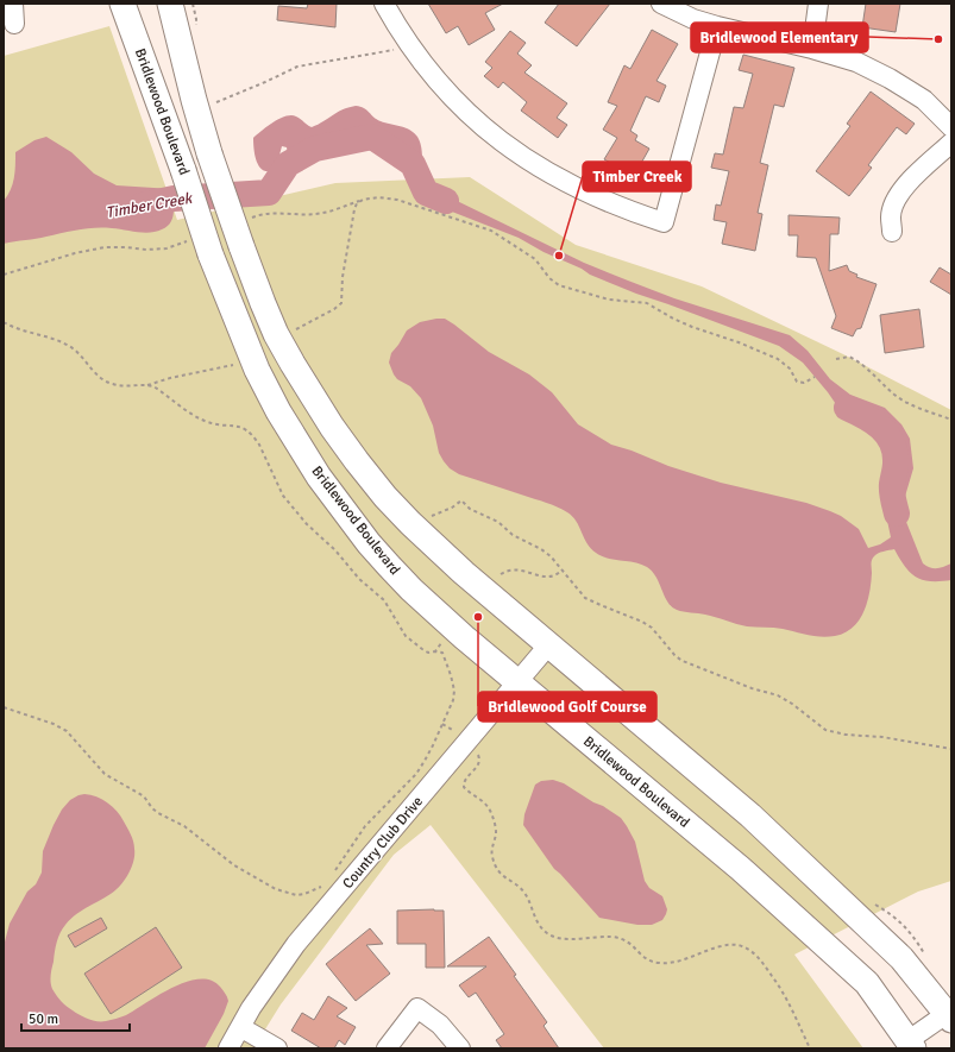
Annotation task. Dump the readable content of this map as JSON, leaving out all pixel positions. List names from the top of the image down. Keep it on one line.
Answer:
{"streets":{"main road":["Bridlewood Boulevard"],"street":["Country Club Drive"]},"crossings":[["Bridlewood Boulevard","Country Club Drive"]],"water":["Timber Creek"],"places":["Bridlewood Elementary","Timber Creek","Bridlewood Golf Course"],"scale_bar":"50 m"}
